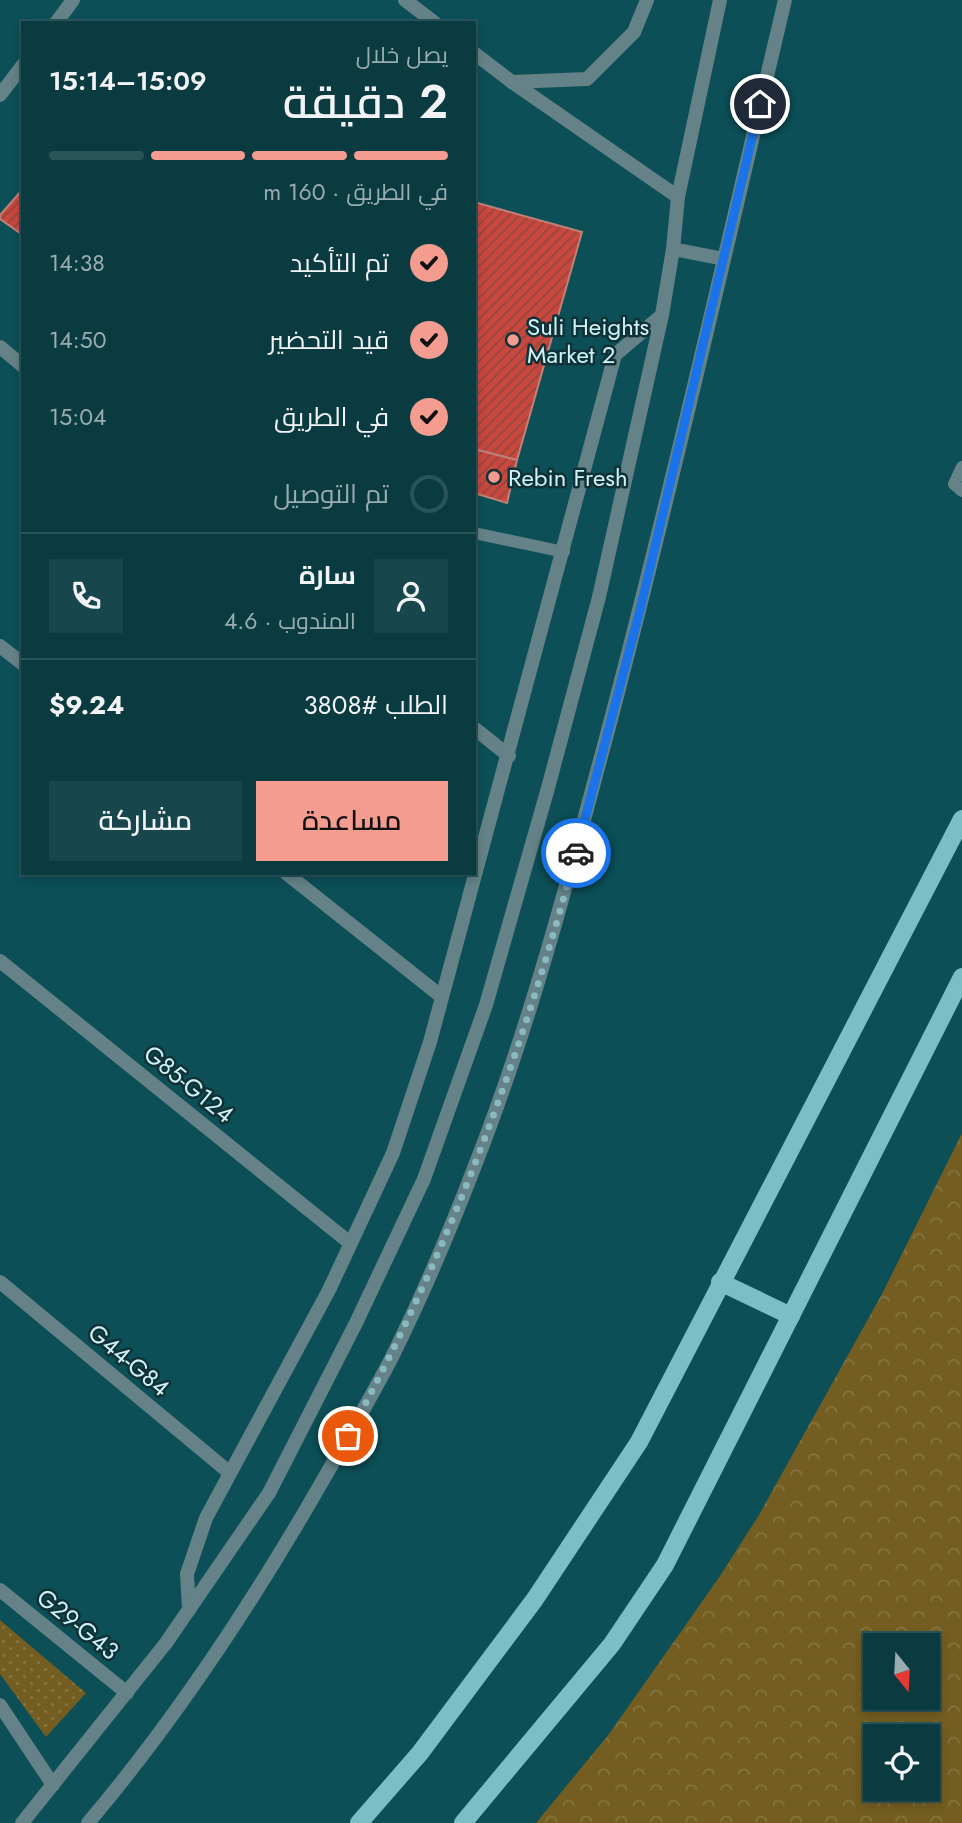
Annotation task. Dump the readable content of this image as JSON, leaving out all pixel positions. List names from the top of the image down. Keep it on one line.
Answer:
{"streets":{"street":["G85-G124","G44-G84","G29-G43"]},"places":["Suli Heights Market 2","Rebin Fresh"],"north":"bottom","page":{"heading":["2 دقيقة","يصل خلال","15:09–15:14"],"panel":["سارة","المندوب · 4.6","الطلب #3808","$9.24"],"bar":"في الطريق · 160 m","list":[["تم التأكيد","14:38"],["قيد التحضير","14:50"],["في الطريق","15:04"],"تم التوصيل"],"buttons":["مساعدة","مشاركة"]}}
